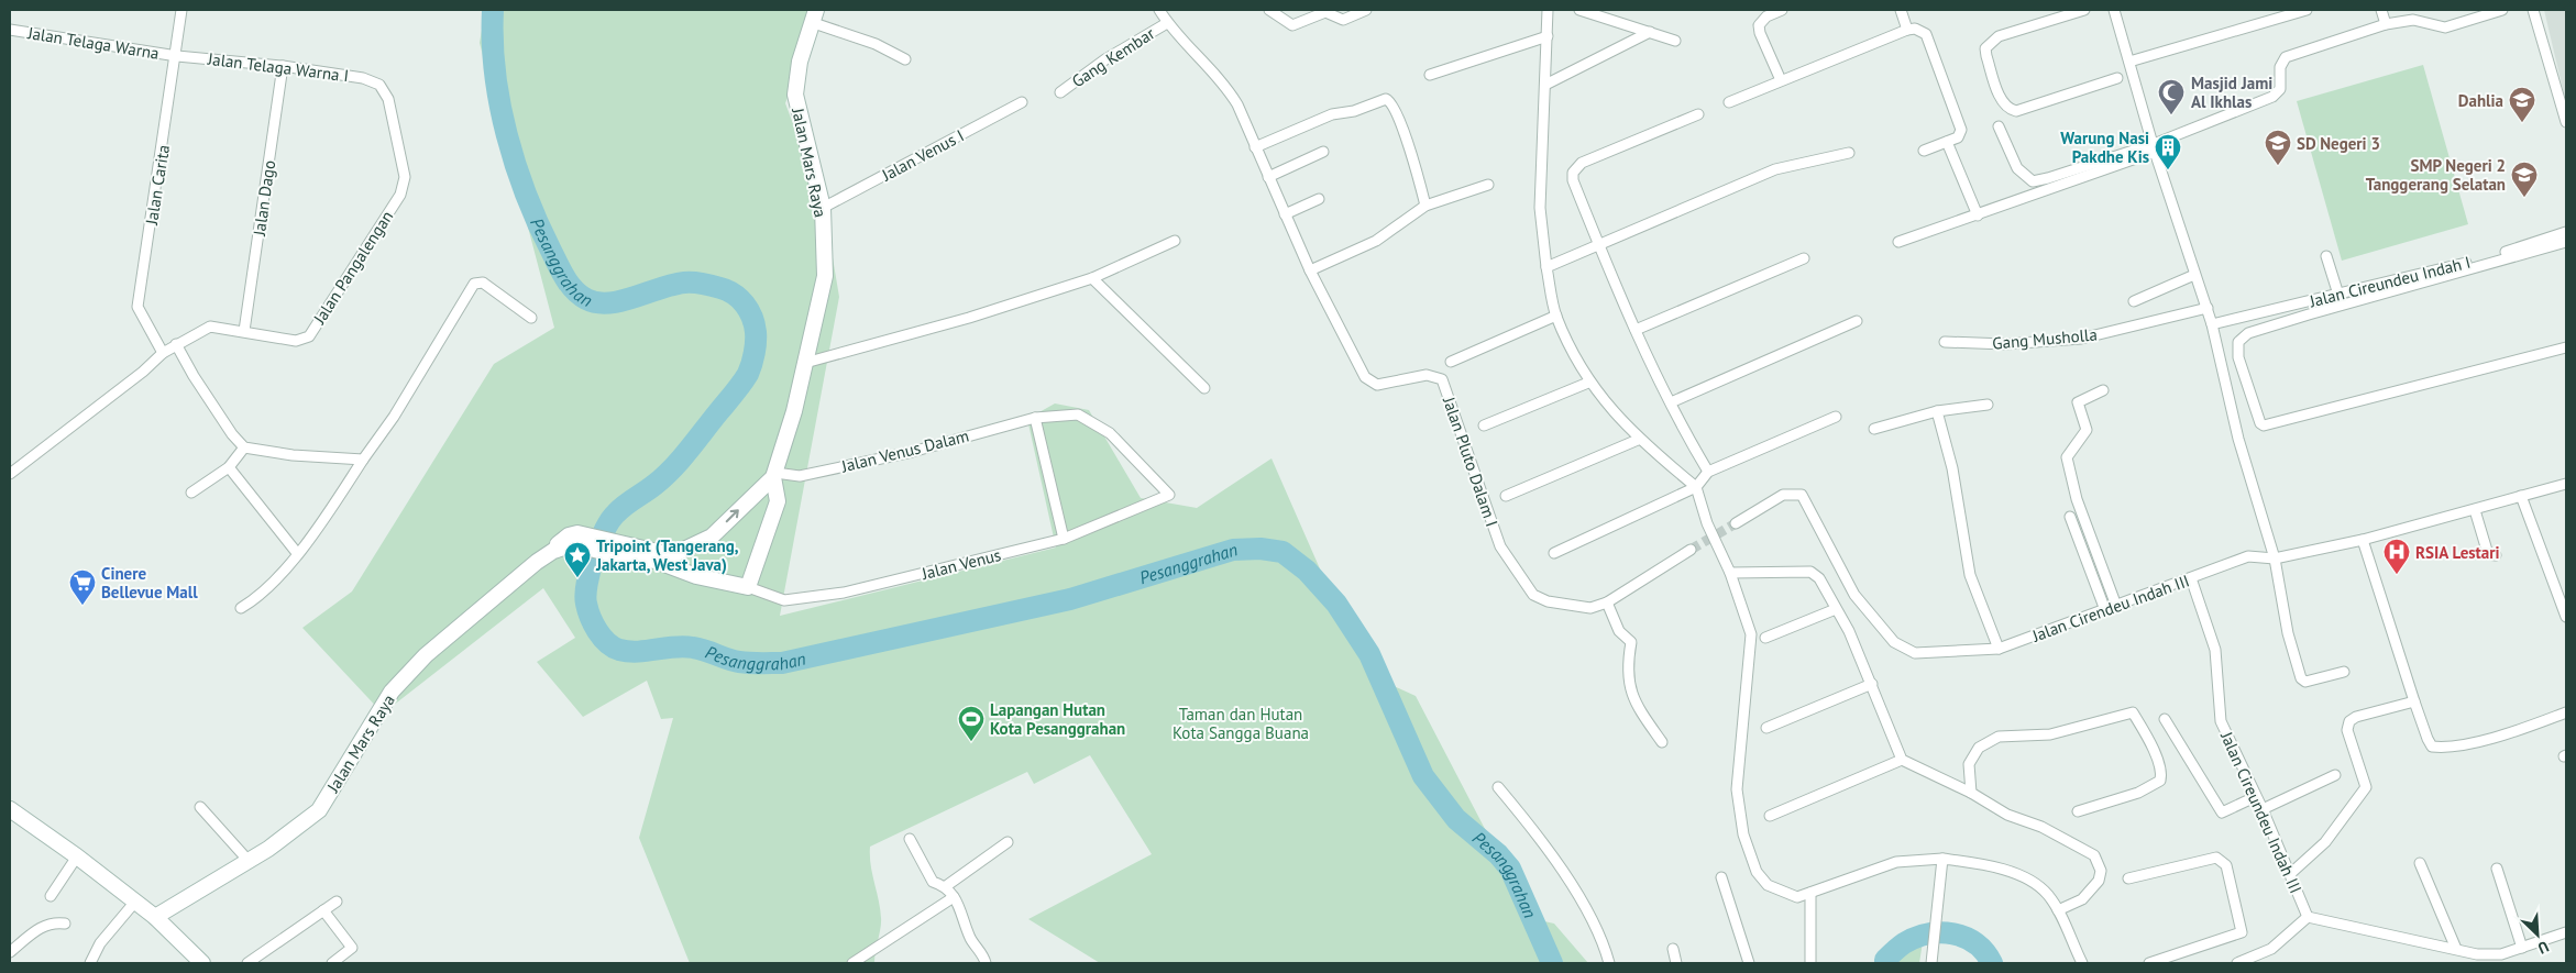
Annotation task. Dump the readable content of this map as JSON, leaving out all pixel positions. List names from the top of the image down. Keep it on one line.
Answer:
{"streets":{"street":["Jalan Telaga Warna","Gang Kembar","Jalan Telaga Warna I","Jalan Venus I","Jalan Mars Raya","Jalan Carita","Jalan Dago","Jalan Pangalengan","Jalan Cireundeu Indah I","Gang Musholla","Jalan Venus Dalam","Jalan Pluto Dalam I","Jalan Venus","Jalan Cirendeu Indah III","Jalan Cireundeu Indah III"]},"crossings":[["Jalan Telaga Warna","Jalan Telaga Warna I"],["Jalan Telaga Warna","Jalan Carita"],["Gang Kembar","Jalan Pluto Dalam I"],["Jalan Telaga Warna I","Jalan Carita"],["Jalan Telaga Warna I","Jalan Dago"],["Jalan Telaga Warna I","Jalan Pangalengan"],["Jalan Venus I","Jalan Mars Raya"],["Jalan Mars Raya","Jalan Venus Dalam"],["Jalan Mars Raya","Jalan Venus"],["Jalan Carita","Jalan Pangalengan"],["Jalan Dago","Jalan Pangalengan"],["Jalan Venus Dalam","Jalan Venus"],["Jalan Cirendeu Indah III","Jalan Cireundeu Indah III"]],"water":["Pesanggrahan"],"parks":["Taman dan Hutan Kota Sangga Buana"],"places":{"mosque":["Masjid Jami Al Ikhlas"],"school or university":["Dahlia","SD Negeri 3","SMP Negeri 2 Tanggerang Selatan"],"building":["Warung Nasi Pakdhe Kis"],"hospital":["RSIA Lestari"],"place":["Tripoint (Tangerang, Jakarta, West Java)"],"supermarket":["Cinere Bellevue Mall"],"sports":["Lapangan Hutan Kota Pesanggrahan"]},"north":"bottom right"}
